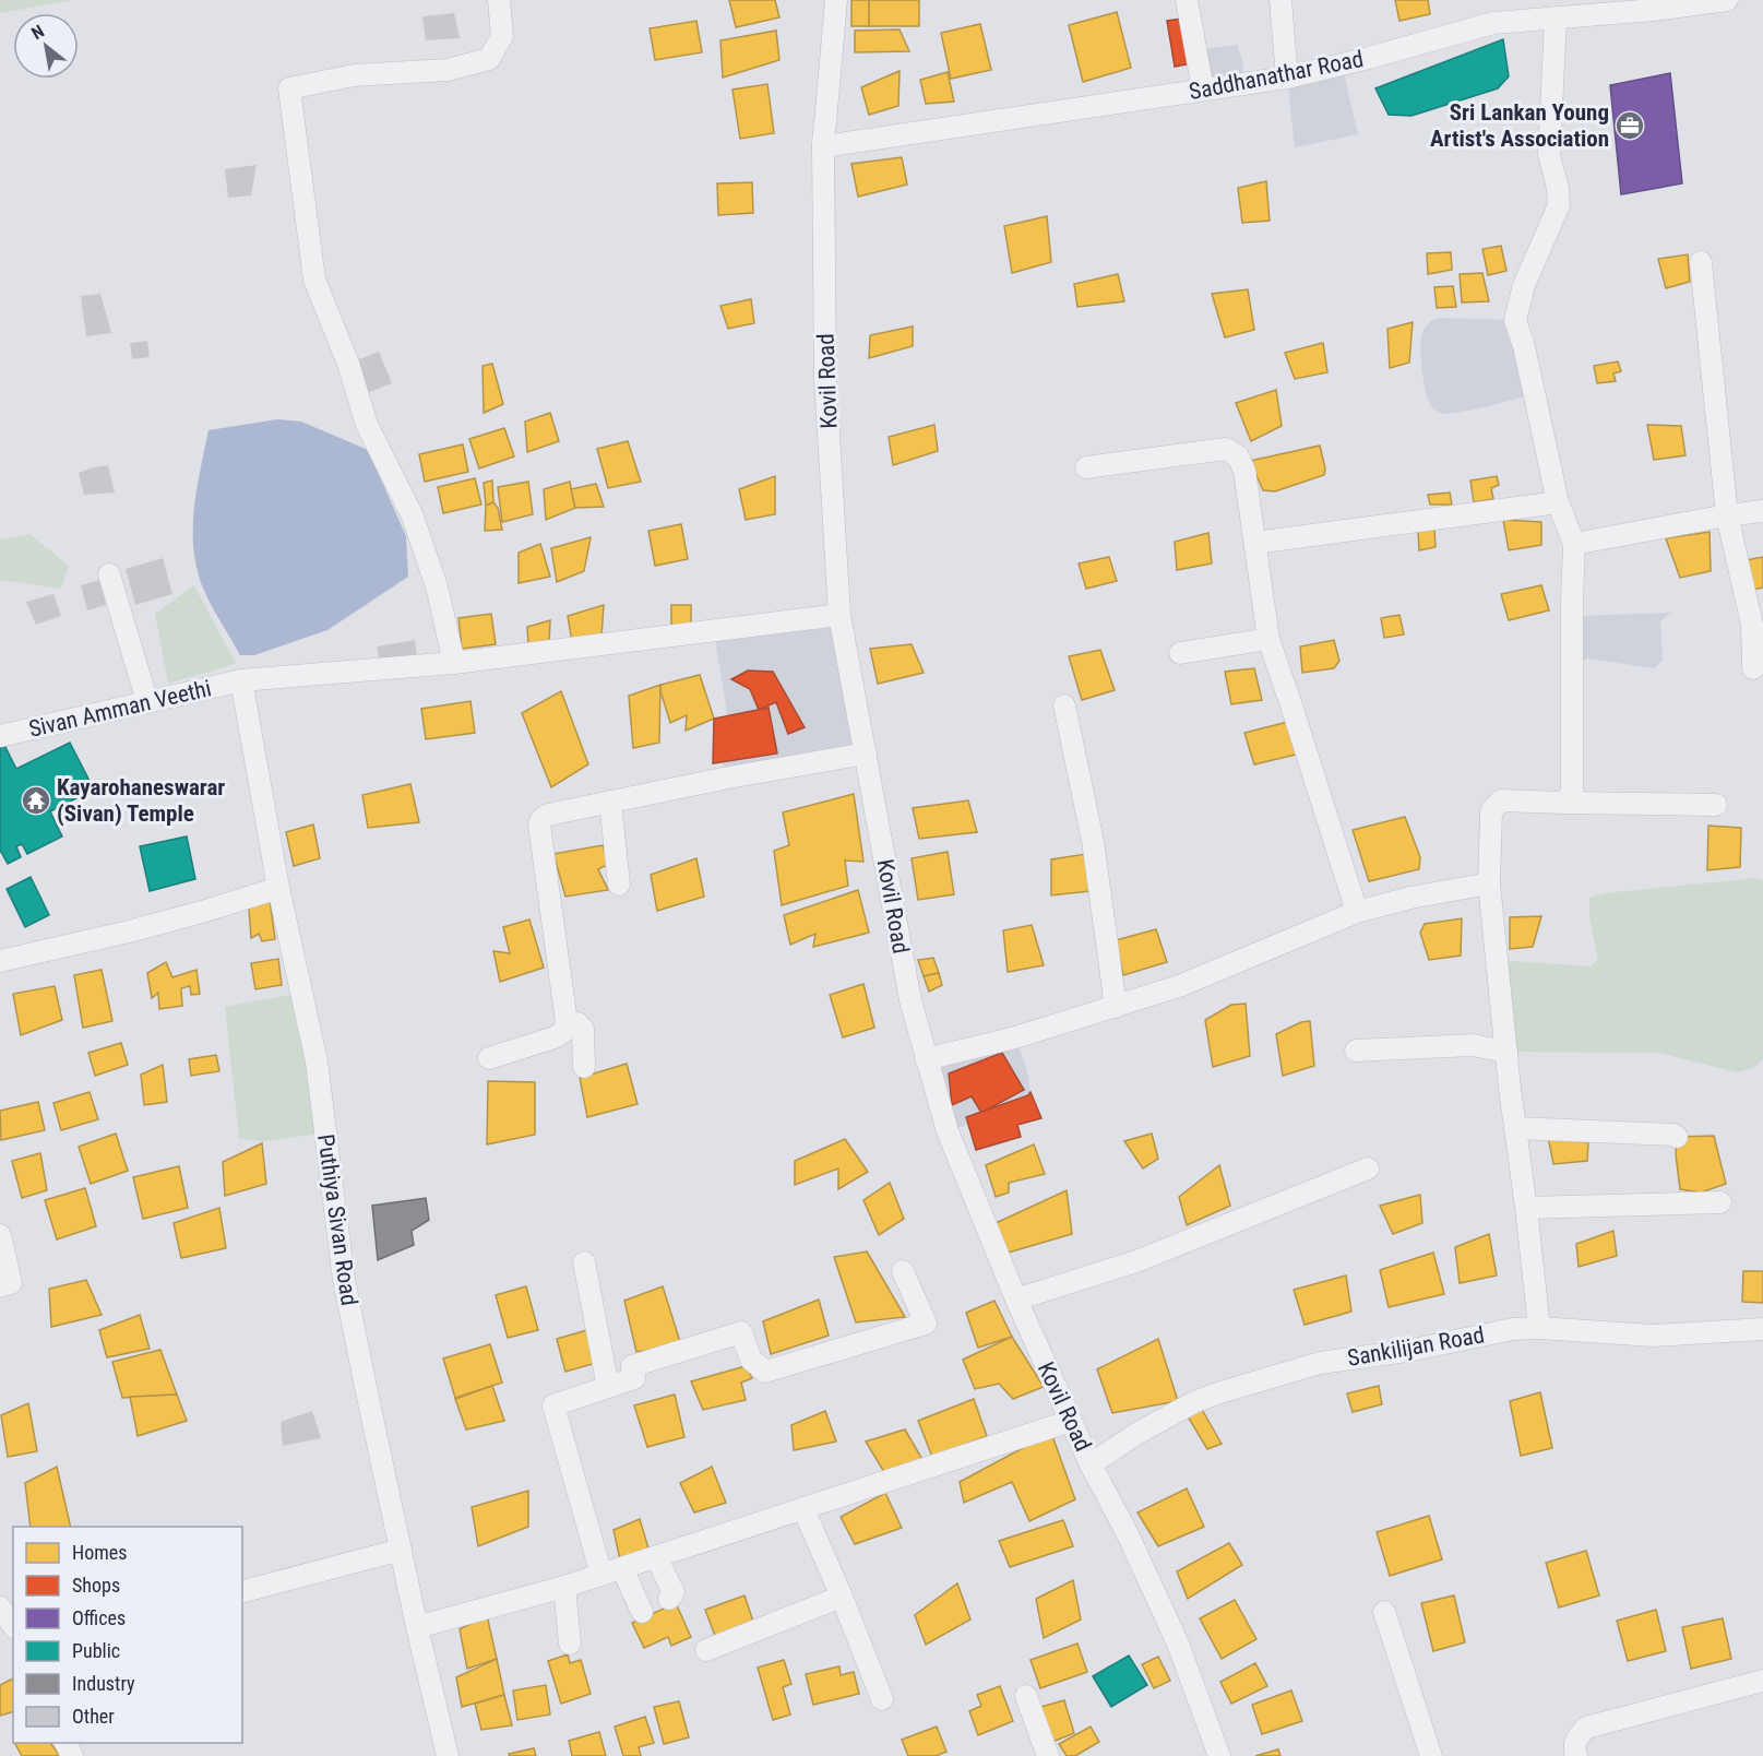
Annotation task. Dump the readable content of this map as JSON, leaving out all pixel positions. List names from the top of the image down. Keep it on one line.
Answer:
{"streets":{"street":["Saddhanathar Road","Kovil Road","Sivan Amman Veethi","Puthiya Sivan Road","Sankilijan Road"]},"crossings":[["Saddhanathar Road","Kovil Road"],["Kovil Road","Sivan Amman Veethi"],["Kovil Road","Sankilijan Road"],["Sivan Amman Veethi","Puthiya Sivan Road"]],"places":{"office":["Sri Lankan Young Artist's Association"],"temple":["Kayarohaneswarar (Sivan) Temple"]},"legend":["Homes","Shops","Offices","Public","Industry","Other"],"north":"top left"}
